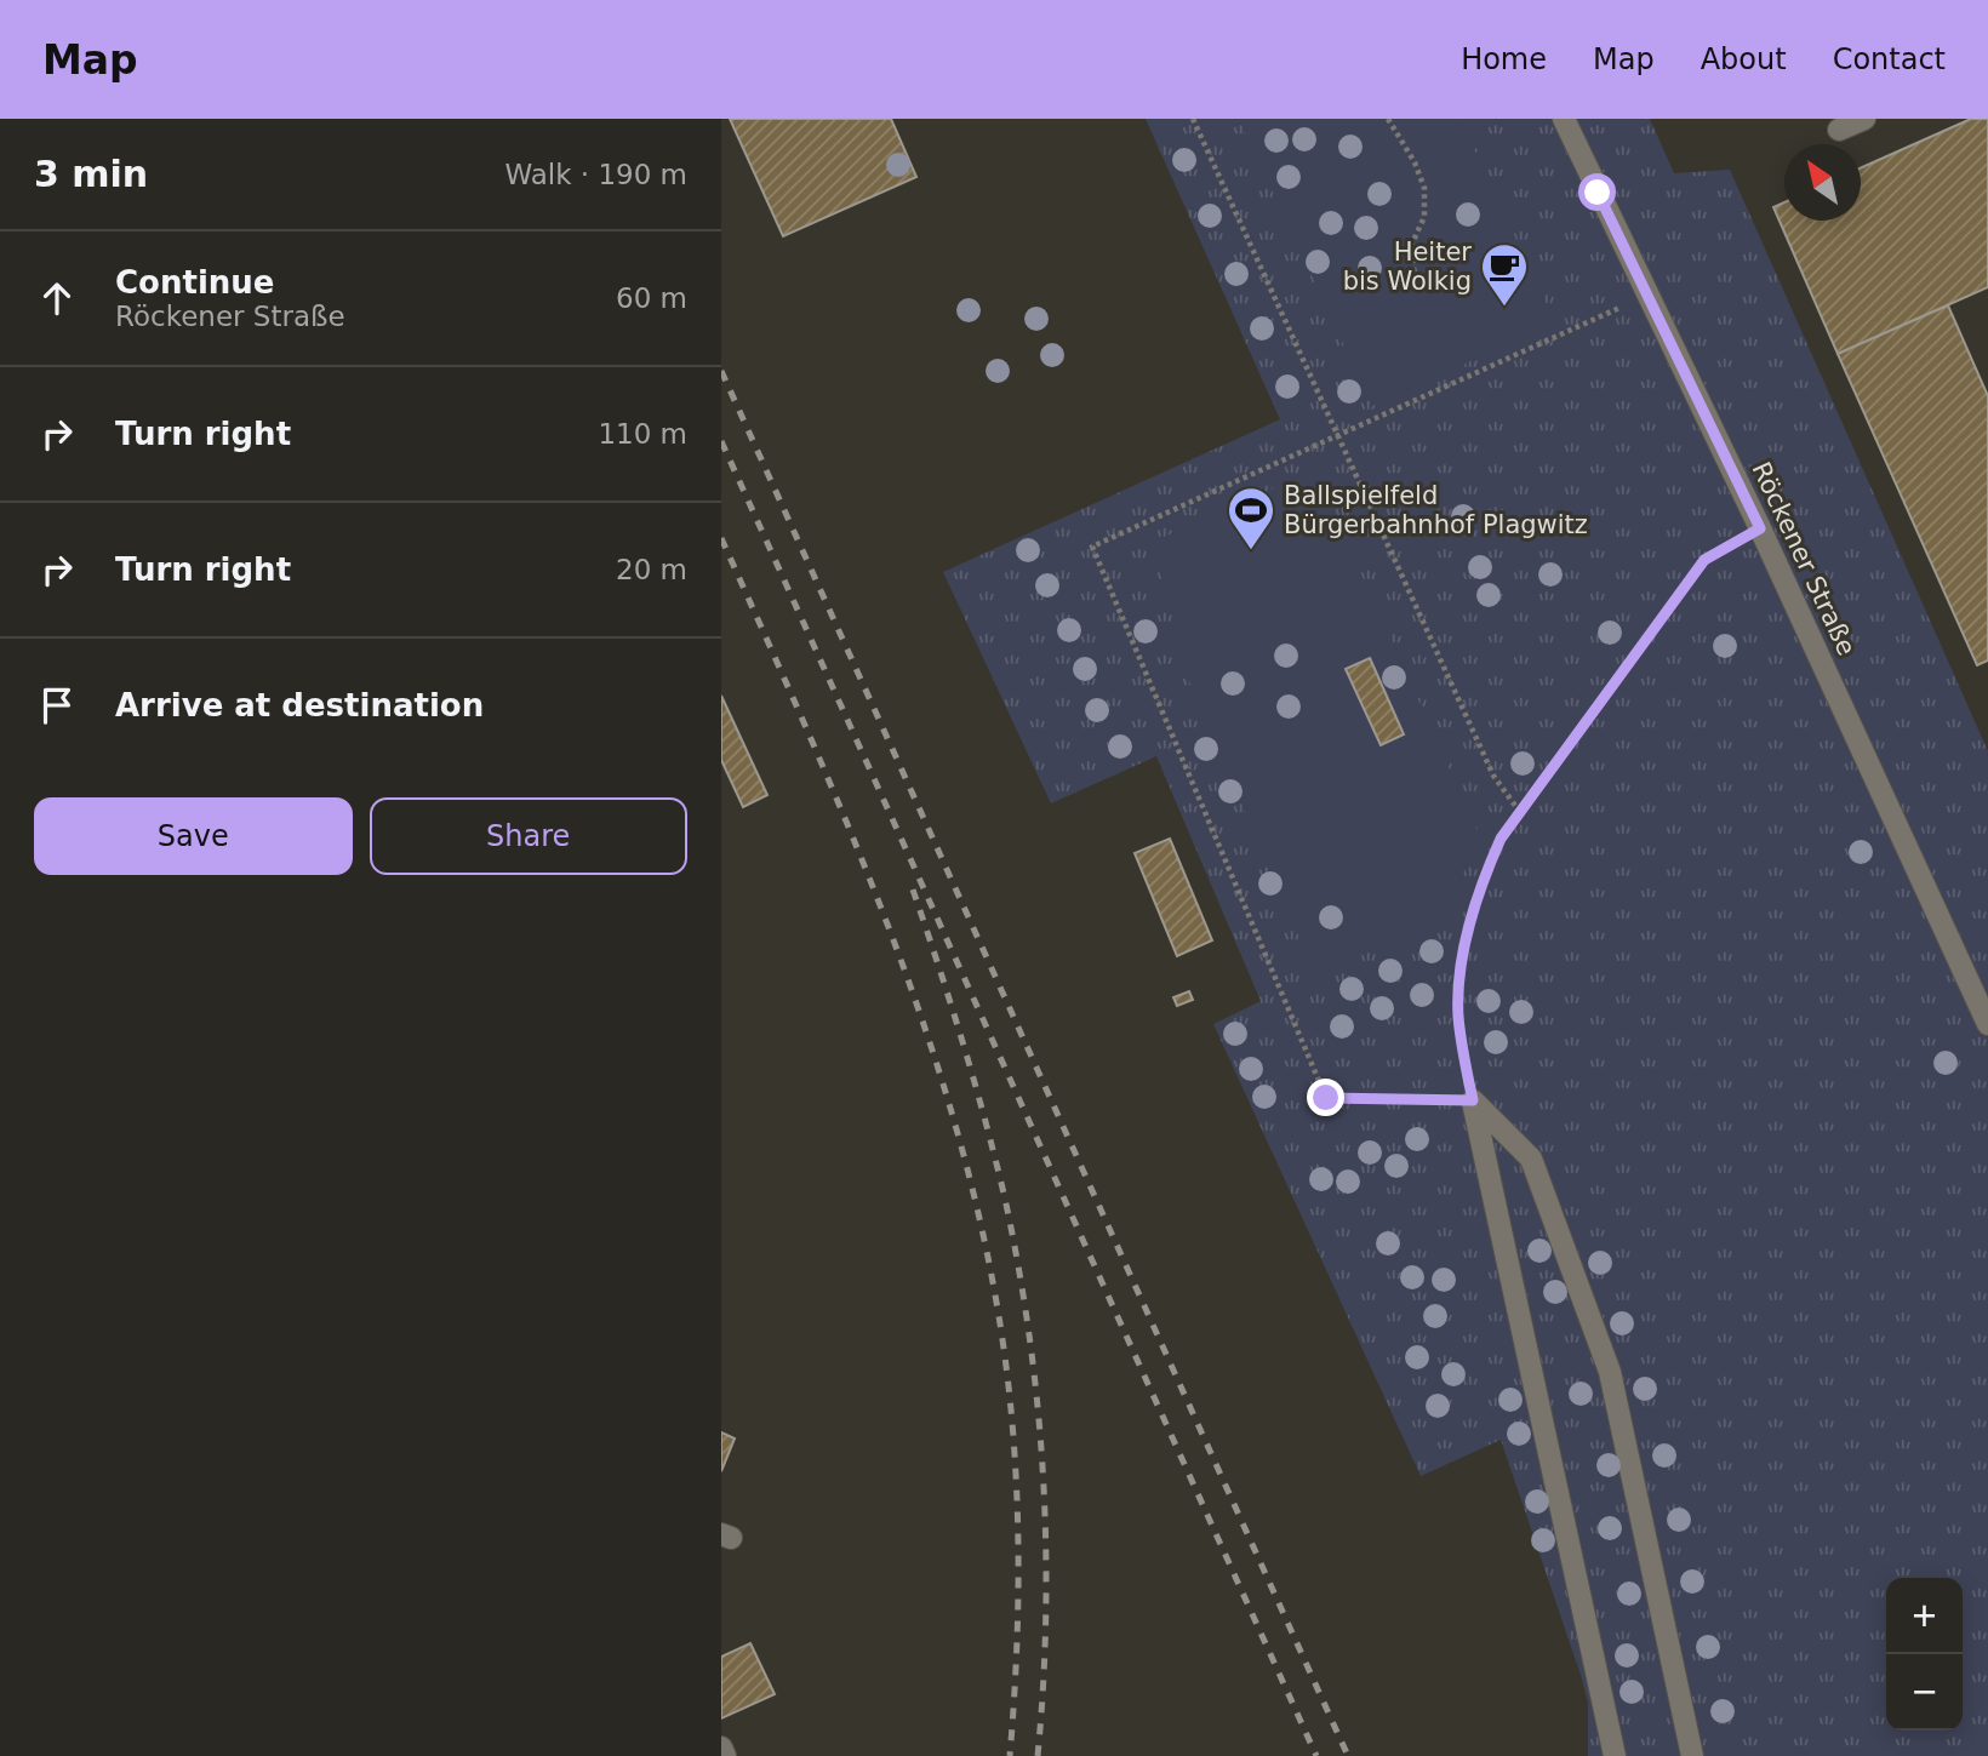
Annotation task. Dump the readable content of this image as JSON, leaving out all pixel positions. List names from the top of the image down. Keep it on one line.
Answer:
{"streets":{"lane":["Röckener Straße"]},"places":{"cafe":["Heiter bis Wolkig"],"sports":["Ballspielfeld Bürgerbahnhof Plagwitz"]},"north":"top left","page":{"header":"Map","nav":["Home","Map","About","Contact"],"heading":["3 min","Walk · 190 m"],"list":[["Continue","Röckener Straße","60 m"],["Turn right","110 m"],["Turn right","20 m"],"Arrive at destination"],"buttons":["Save","Share"],"map_buttons":["+","−"]}}
